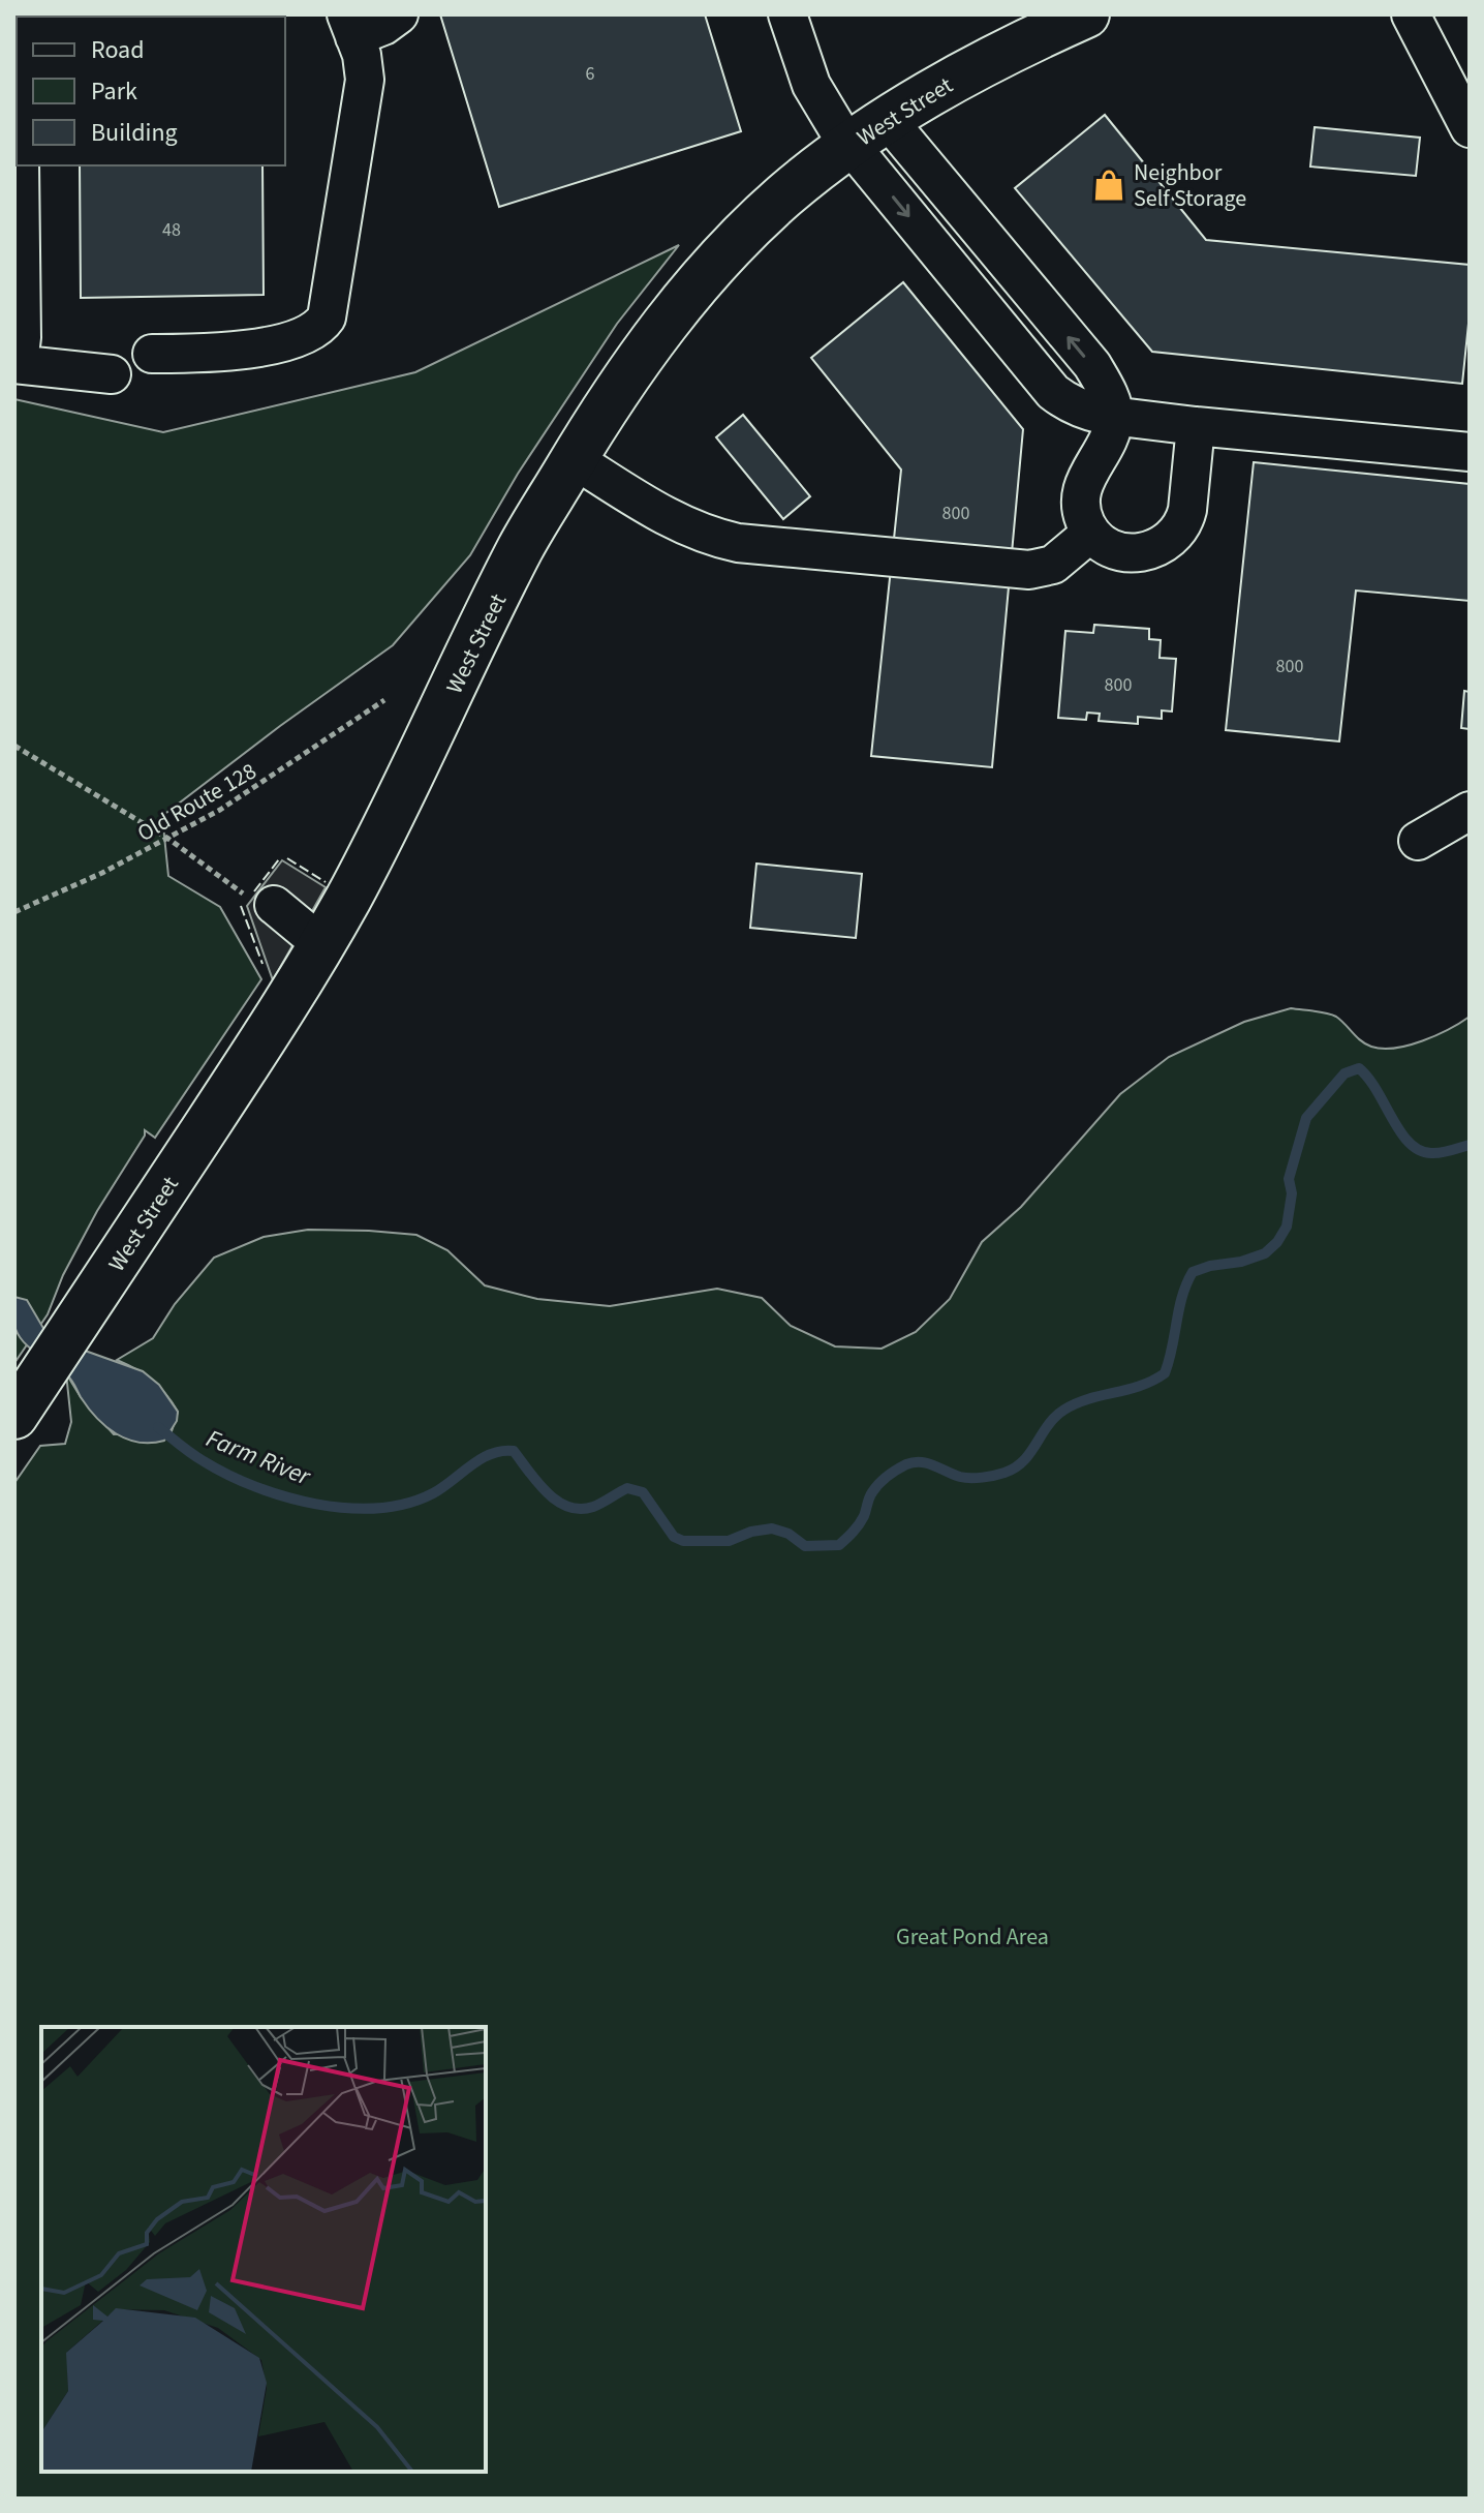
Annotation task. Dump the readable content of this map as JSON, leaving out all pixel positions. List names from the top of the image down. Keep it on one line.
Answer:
{"streets":{"main road":["West Street"],"path":["Old Route 128"]},"water":["Farm River"],"parks":["Great Pond Area"],"places":{"shop":["Neighbor Self Storage"]},"house_numbers":["6","48","800","800","800"],"legend":["Road","Park","Building"]}
